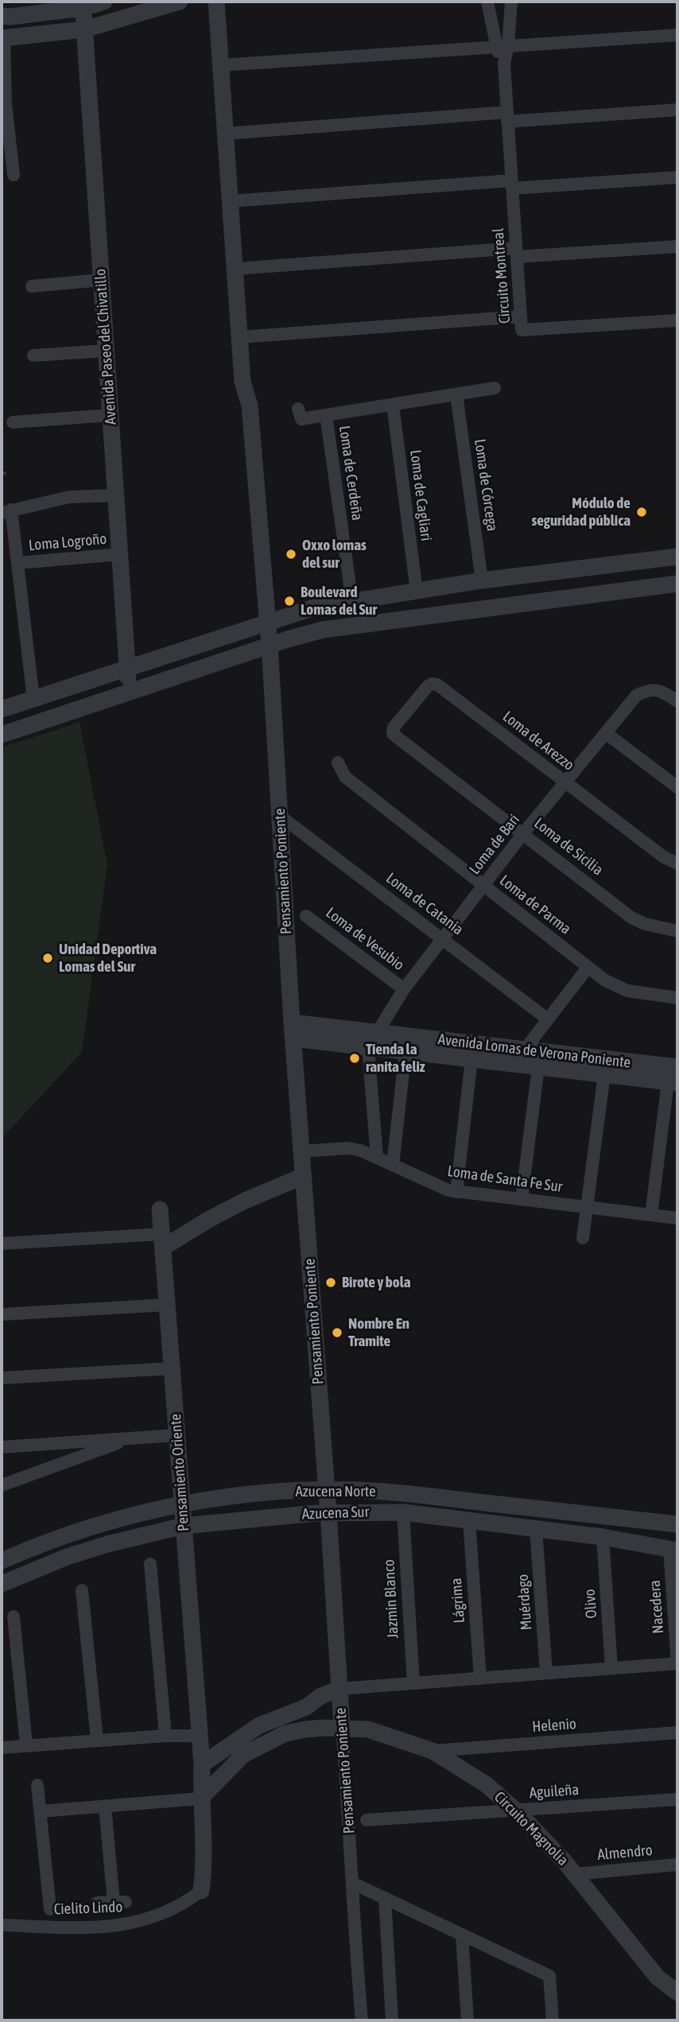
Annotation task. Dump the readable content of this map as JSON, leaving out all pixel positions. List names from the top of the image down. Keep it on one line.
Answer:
{"streets":{"street":["Circuito Montreal","Avenida Paseo del Chivatillo","Loma de Cerdeña","Loma de Córcega","Loma de Cagliari","Loma Logroño","Loma de Arezzo","Loma de Bari","Loma de Sicilia","Pensamiento Poniente","Loma de Catania","Loma de Parma","Loma de Vesubio","Avenida Lomas de Verona Poniente","Loma de Santa Fe Sur","Pensamiento Oriente","Azucena Norte","Azucena Sur","Jazmín Blanco","Lágrima","Muérdago","Olivo","Nacedera","Helenio","Aguileña","Circuito Magnolia","Almendro","Cielito Lindo"]},"crossings":[["Avenida Paseo del Chivatillo","Loma Logroño"],["Loma de Arezzo","Loma de Bari"],["Loma de Arezzo","Loma de Sicilia"],["Loma de Bari","Loma de Sicilia"],["Loma de Bari","Loma de Catania"],["Loma de Bari","Loma de Parma"],["Loma de Bari","Loma de Vesubio"],["Loma de Bari","Avenida Lomas de Verona Poniente"],["Pensamiento Poniente","Loma de Catania"],["Pensamiento Poniente","Avenida Lomas de Verona Poniente"],["Pensamiento Poniente","Loma de Santa Fe Sur"],["Pensamiento Poniente","Azucena Norte"],["Pensamiento Poniente","Azucena Sur"],["Pensamiento Poniente","Circuito Magnolia"],["Pensamiento Oriente","Azucena Norte"],["Pensamiento Oriente","Azucena Sur"],["Pensamiento Oriente","Circuito Magnolia"],["Pensamiento Oriente","Cielito Lindo"],["Azucena Sur","Jazmín Blanco"],["Azucena Sur","Lágrima"],["Azucena Sur","Muérdago"],["Azucena Sur","Olivo"],["Azucena Sur","Nacedera"],["Helenio","Circuito Magnolia"],["Aguileña","Circuito Magnolia"],["Circuito Magnolia","Almendro"]],"places":["Módulo de seguridad pública","Oxxo lomas del sur","Boulevard Lomas del Sur","Unidad Deportiva Lomas del Sur","Tienda la ranita feliz","Birote y bola","Nombre En Tramite"]}
